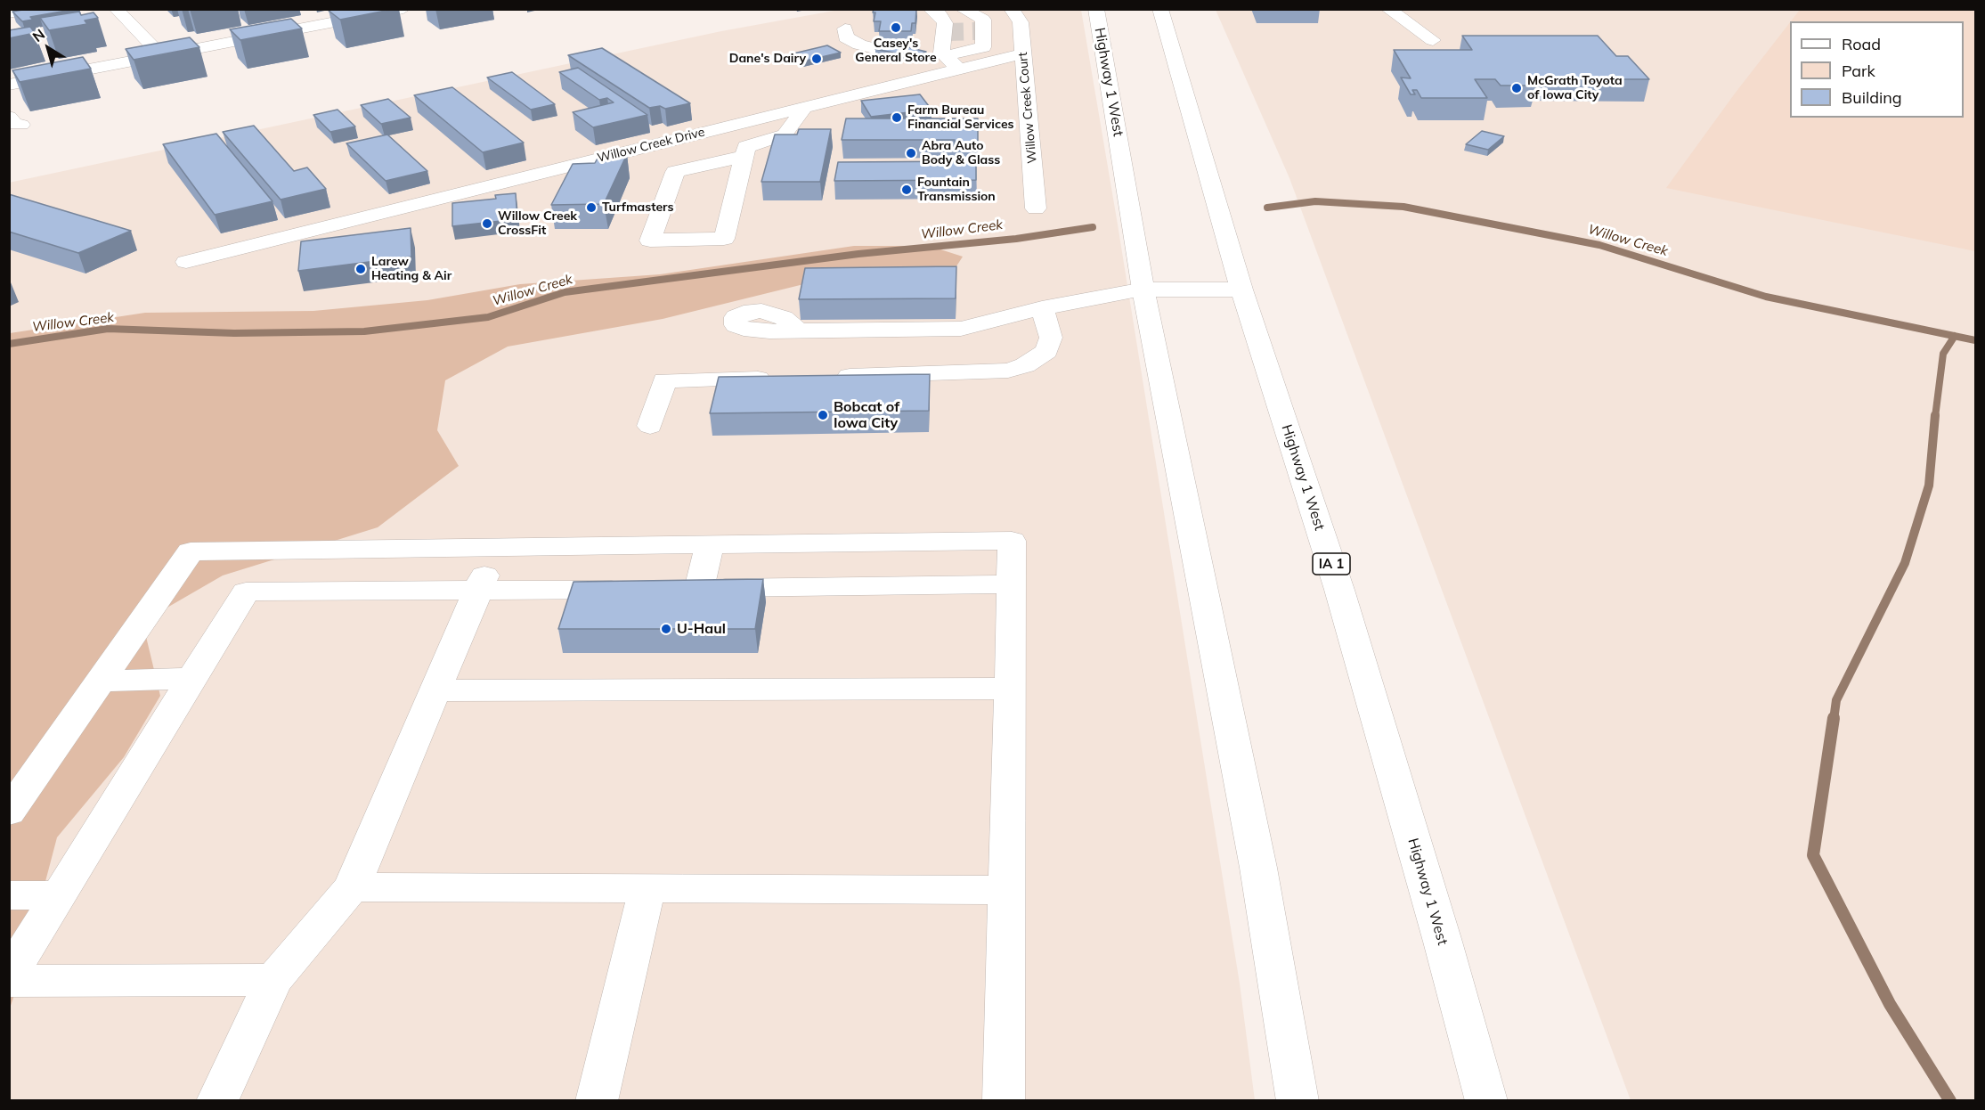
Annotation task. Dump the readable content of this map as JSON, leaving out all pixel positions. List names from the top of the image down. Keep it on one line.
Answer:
{"streets":{"main road":["Highway 1 West","Willow Creek Court","Willow Creek Drive","IA 1"]},"crossings":[["Willow Creek Court","Willow Creek Drive"]],"water":["Willow Creek"],"places":["Casey's General Store","Dane's Dairy","McGrath Toyota of Iowa City","Farm Bureau Financial Services","Abra Auto Body & Glass","Fountain Transmission","Turfmasters","Willow Creek CrossFit","Larew Heating & Air","Bobcat of Iowa City","U-Haul"],"legend":["Road","Park","Building"],"north":"top left"}
